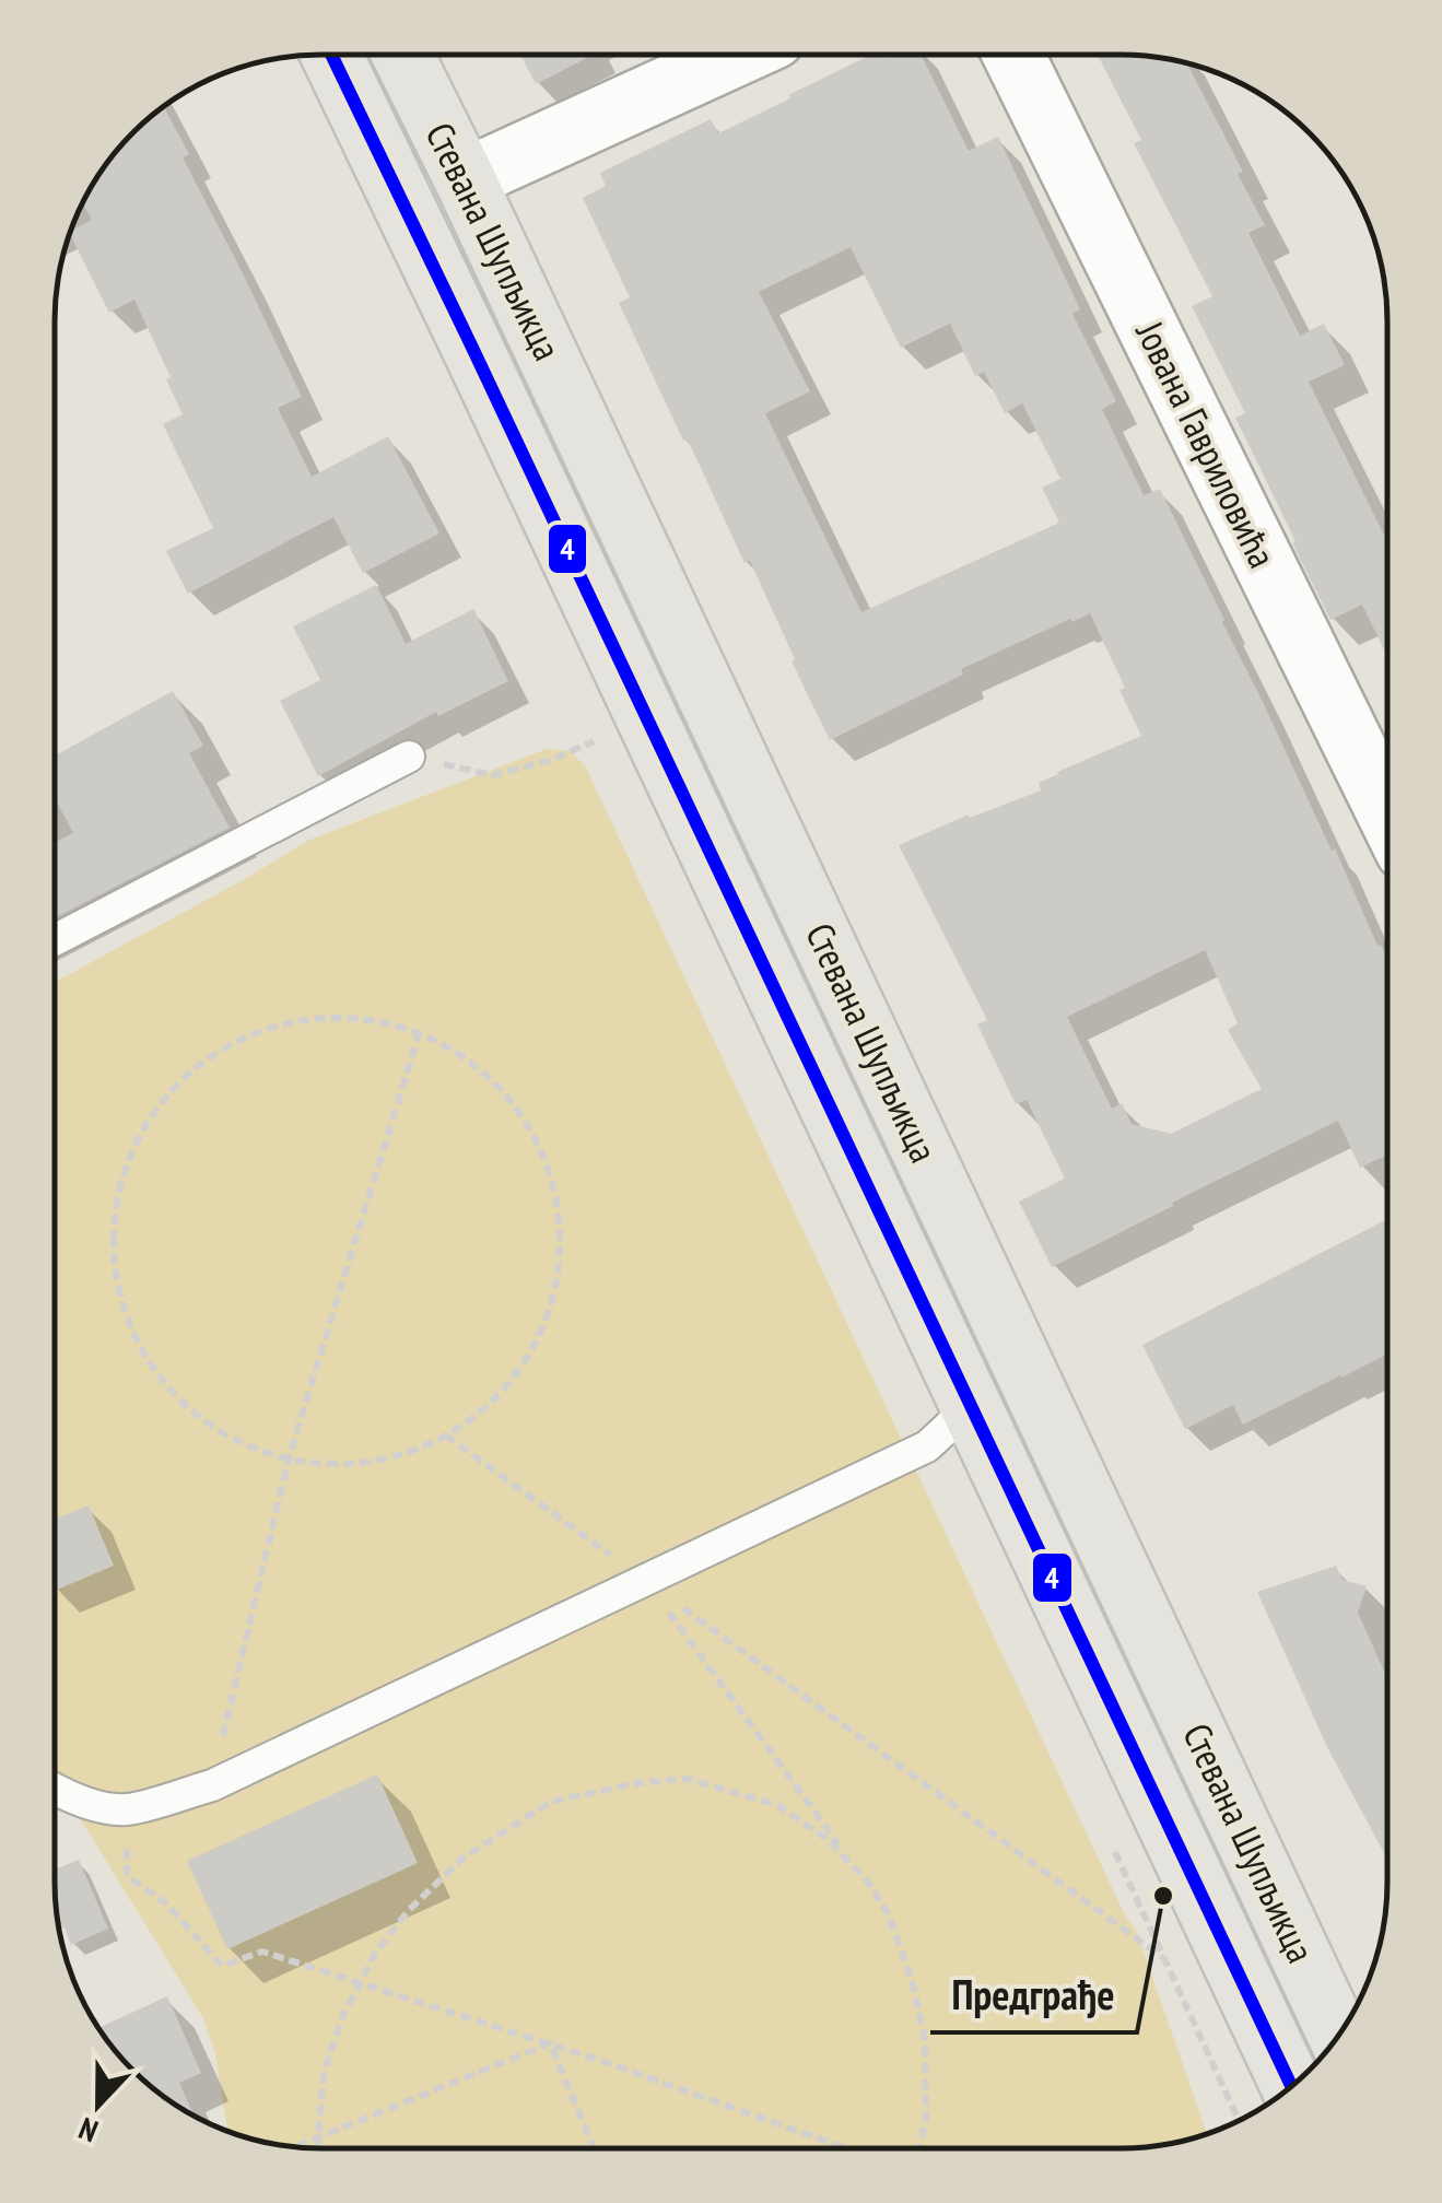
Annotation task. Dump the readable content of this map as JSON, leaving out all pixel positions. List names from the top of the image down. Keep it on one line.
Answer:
{"streets":{"main road":["Стевана Шупљикца"],"street":["Јована Гавриловића"]},"places":["Предграђе"],"lines":["transit line 4"],"north":"bottom"}
